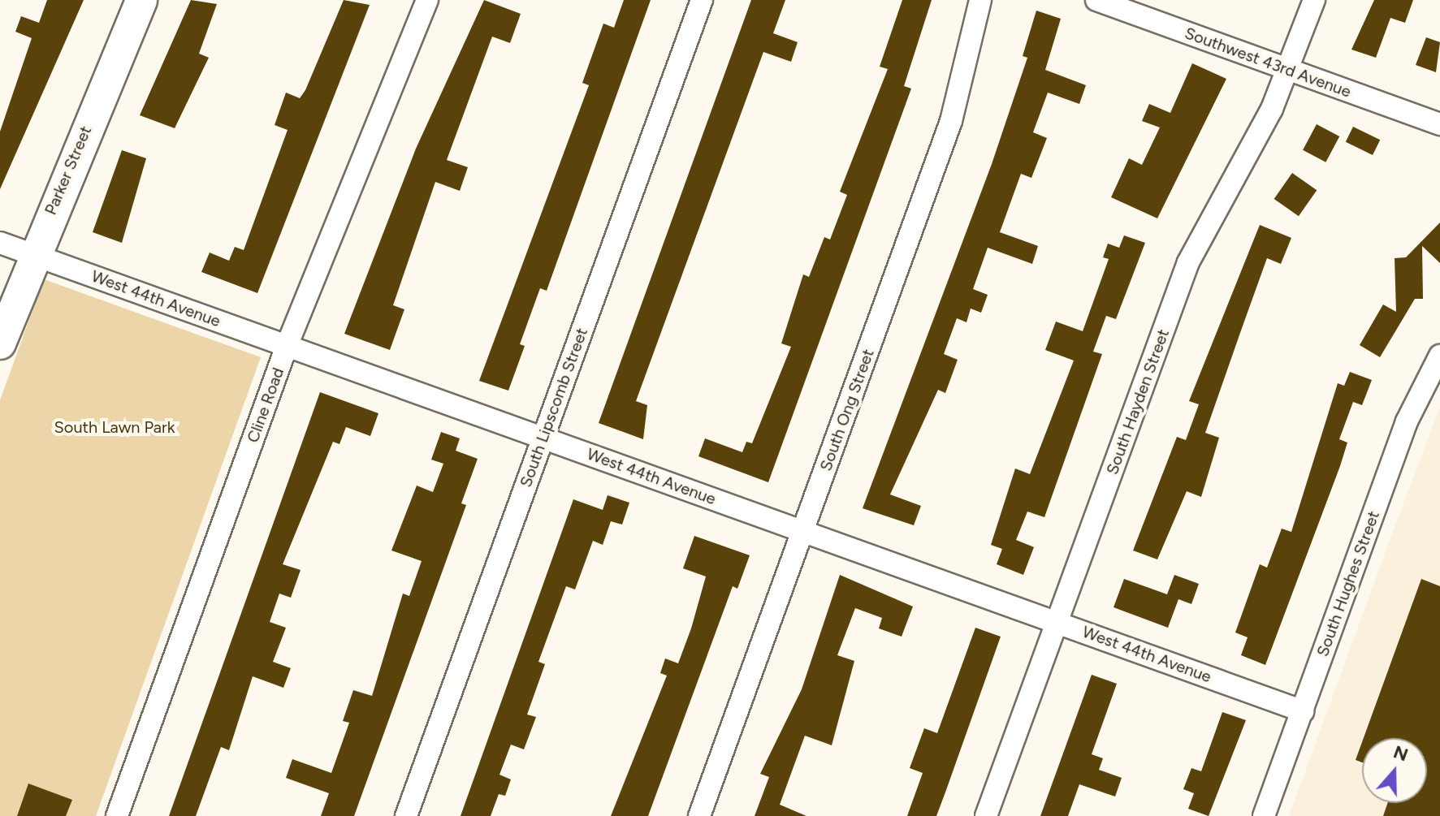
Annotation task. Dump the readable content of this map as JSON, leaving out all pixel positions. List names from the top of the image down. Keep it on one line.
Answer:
{"streets":{"main road":["Parker Street"],"street":["Southwest 43rd Avenue","West 44th Avenue","South Hayden Street","Cline Road","South Lipscomb Street","South Ong Street","South Hughes Street"]},"crossings":[["Southwest 43rd Avenue","South Hayden Street"],["Parker Street","West 44th Avenue"],["West 44th Avenue","South Hayden Street"],["West 44th Avenue","Cline Road"],["West 44th Avenue","South Lipscomb Street"],["West 44th Avenue","South Ong Street"],["West 44th Avenue","South Hughes Street"]],"parks":["South Lawn Park"],"north":"top"}
